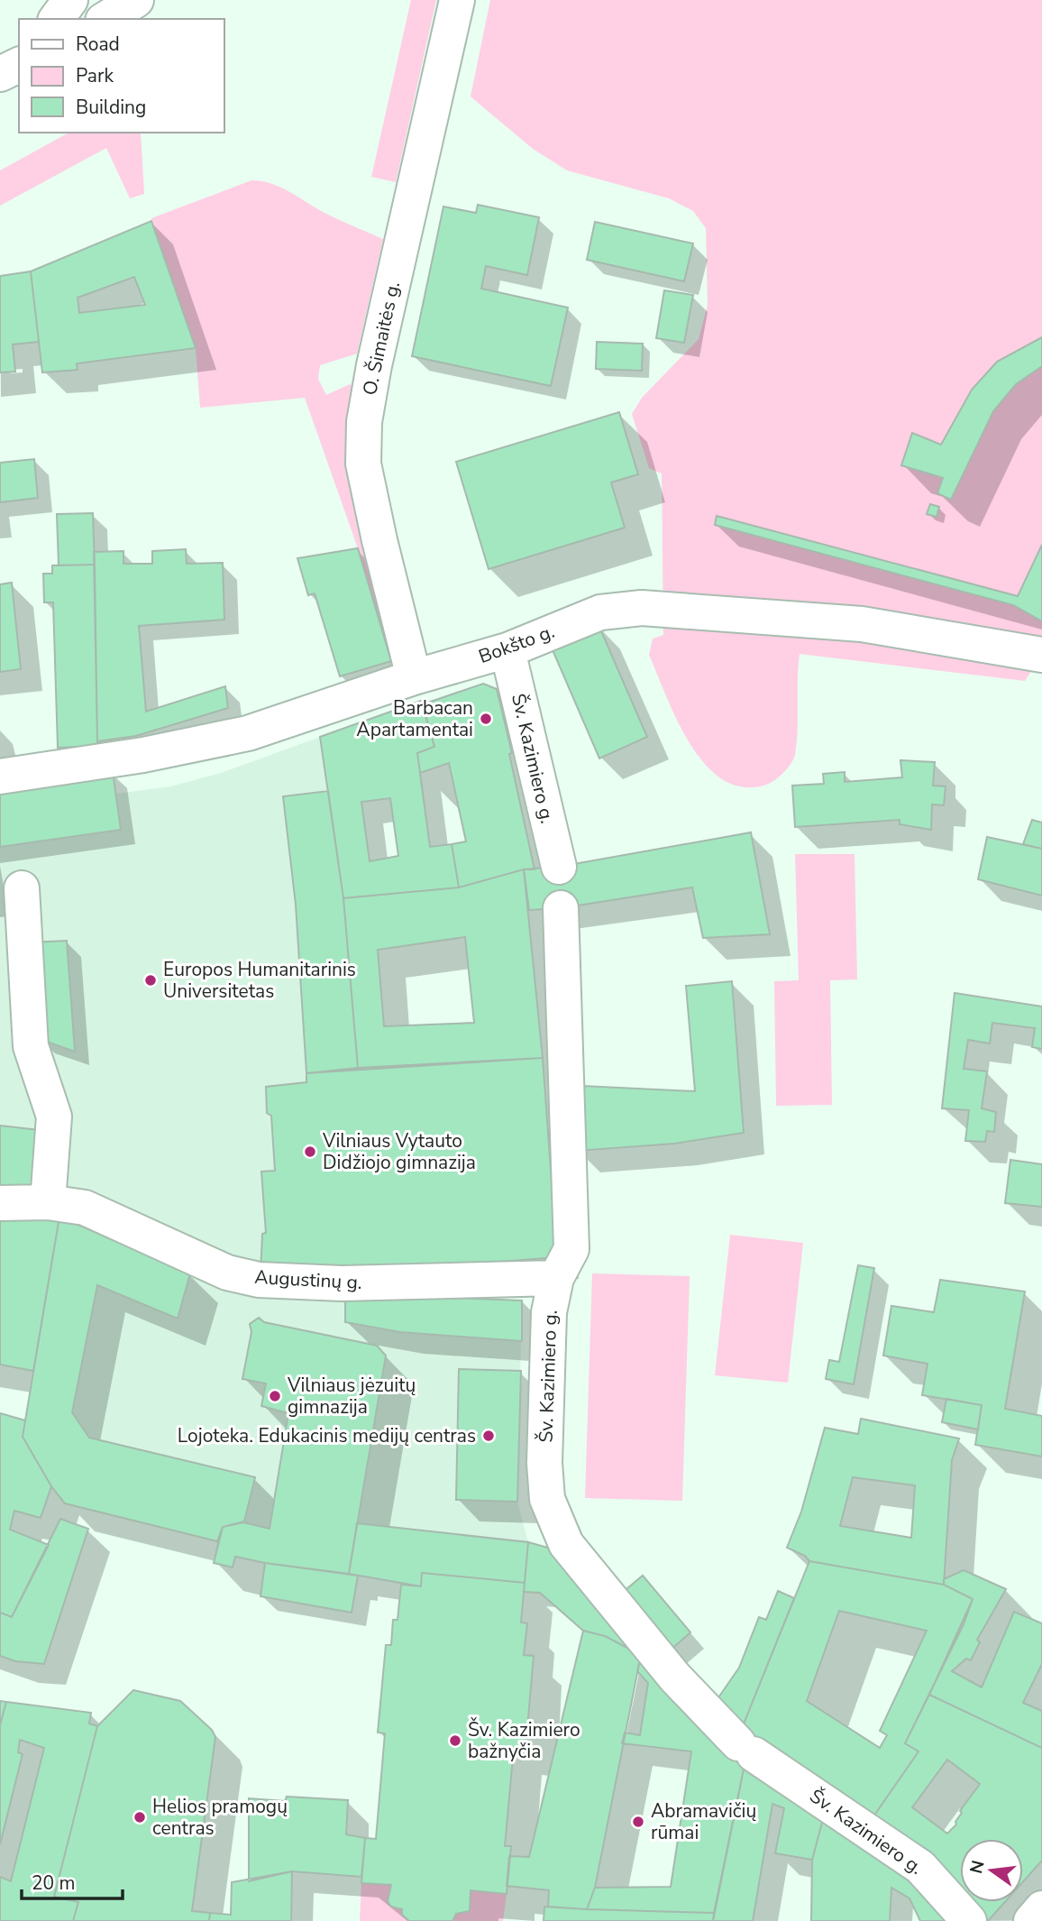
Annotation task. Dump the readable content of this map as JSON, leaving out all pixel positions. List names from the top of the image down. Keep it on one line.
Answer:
{"streets":{"street":["O. Šimaitės g.","Bokšto g.","Šv. Kazimiero g.","Augustinų g."]},"crossings":[["O. Šimaitės g.","Bokšto g."],["Bokšto g.","Šv. Kazimiero g."],["Šv. Kazimiero g.","Augustinų g."]],"places":["Barbacan Apartamentai","Europos Humanitarinis Universitetas","Vilniaus Vytauto Didžiojo gimnazija","Vilniaus jėzuitų gimnazija","Lojoteka. Edukacinis medijų centras","Šv. Kazimiero bažnyčia","Helios pramogų centras","Abramavičių rūmai"],"legend":["Road","Park","Building"],"scale_bar":"20 m","north":"left"}
